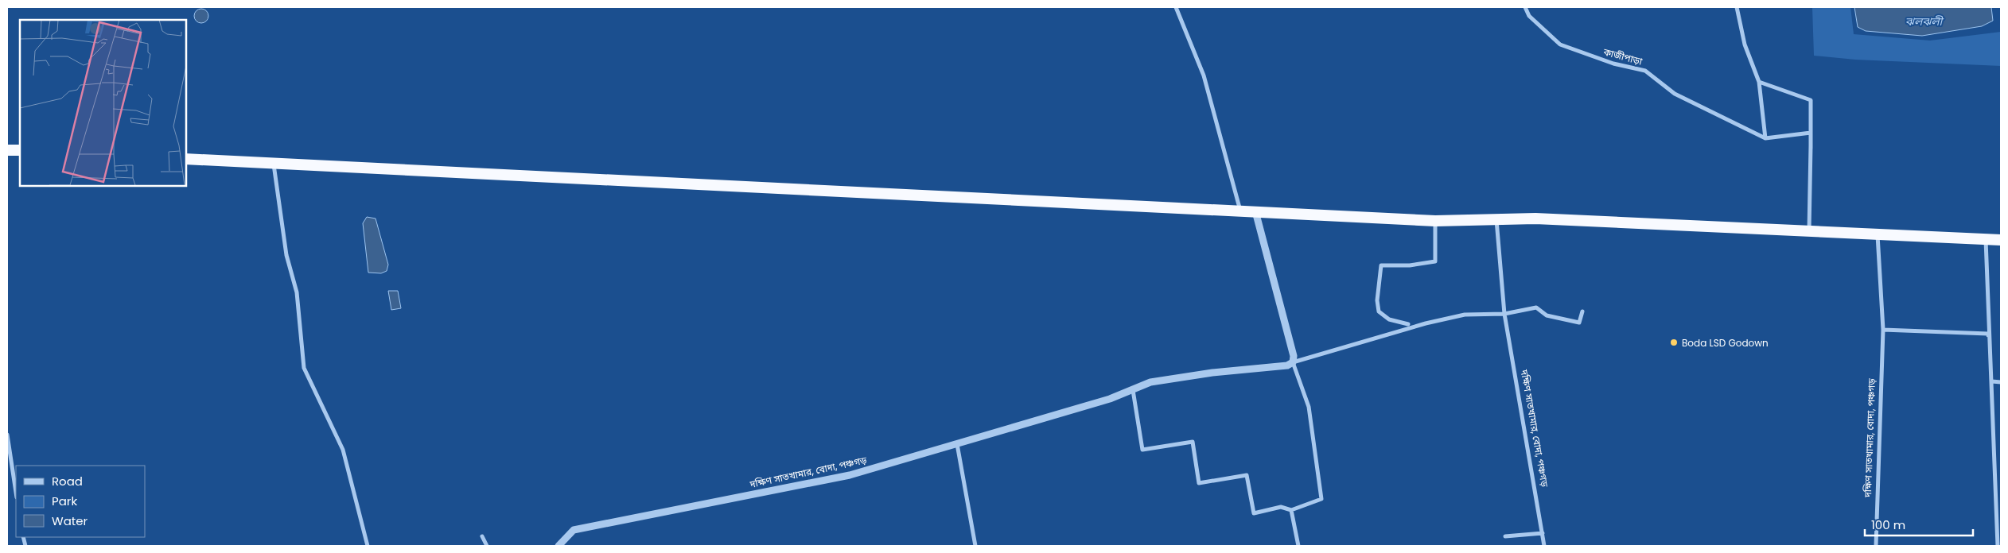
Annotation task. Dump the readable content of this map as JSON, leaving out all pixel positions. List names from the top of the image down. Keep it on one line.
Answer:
{"streets":{"street":["কাজীপাড়া","দক্ষিণ সাতখামার, বোদা, পঞ্চগড়"]},"water":["ঝলঝলী"],"places":["Boda LSD Godown"],"legend":["Road","Park","Water"],"scale_bar":"100 m"}
